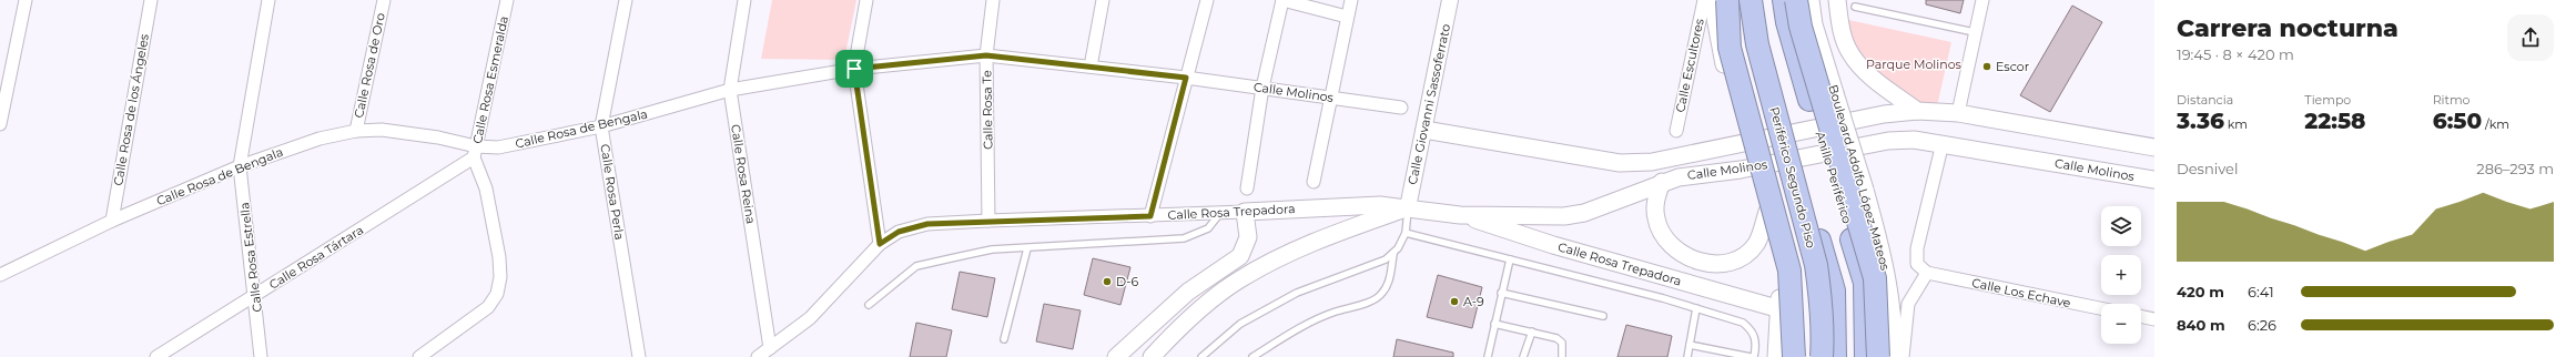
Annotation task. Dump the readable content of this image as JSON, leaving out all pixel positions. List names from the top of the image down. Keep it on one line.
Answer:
{"streets":{"highway":["Periférico Segundo Piso","Anillo Periférico"],"main road":["Calle Molinos","Boulevard Adolfo López Mateos","Calle Rosa Trepadora"],"street":["Calle Rosa de Oro","Calle Escultores","Calle Rosa Esmeralda","Calle Giovanni Sassoferrato","Calle Rosa de los Ángeles","Calle Rosa Te","Calle Rosa de Bengala","Calle Rosa Reina","Calle Rosa Perla","Calle Rosa Estrella","Calle Rosa Tártara","Calle Los Echave"]},"crossings":[["Calle Rosa de Oro","Calle Rosa de Bengala"],["Calle Rosa Esmeralda","Calle Rosa de Bengala"],["Calle Rosa Esmeralda","Calle Rosa Tártara"],["Calle Molinos","Calle Giovanni Sassoferrato"],["Calle Molinos","Calle Rosa de Bengala"],["Calle Molinos","Calle Rosa Trepadora"],["Calle Giovanni Sassoferrato","Calle Rosa Trepadora"],["Calle Rosa de los Ángeles","Calle Rosa de Bengala"],["Calle Rosa Te","Calle Rosa de Bengala"],["Calle Rosa Te","Calle Rosa Trepadora"],["Calle Rosa de Bengala","Calle Rosa Reina"],["Calle Rosa de Bengala","Calle Rosa Perla"],["Calle Rosa de Bengala","Calle Rosa Estrella"],["Calle Rosa de Bengala","Calle Rosa Tártara"],["Calle Rosa Reina","Calle Rosa Trepadora"],["Calle Rosa Estrella","Calle Rosa Tártara"]],"parks":["Parque Molinos"],"places":["Escor","D-6","A-9"],"page":{"heading":["Carrera nocturna","19:45 · 8 × 420 m"],"stats":[["Distancia","3.36 km"],["Tiempo","22:58"],["Ritmo","6:50 /km"]],"chart":["Desnivel","286–293 m"],"map_buttons":["+","−"],"list":[{"name":"420 m","note":"6:41"},{"name":"840 m","note":"6:26"}]}}
